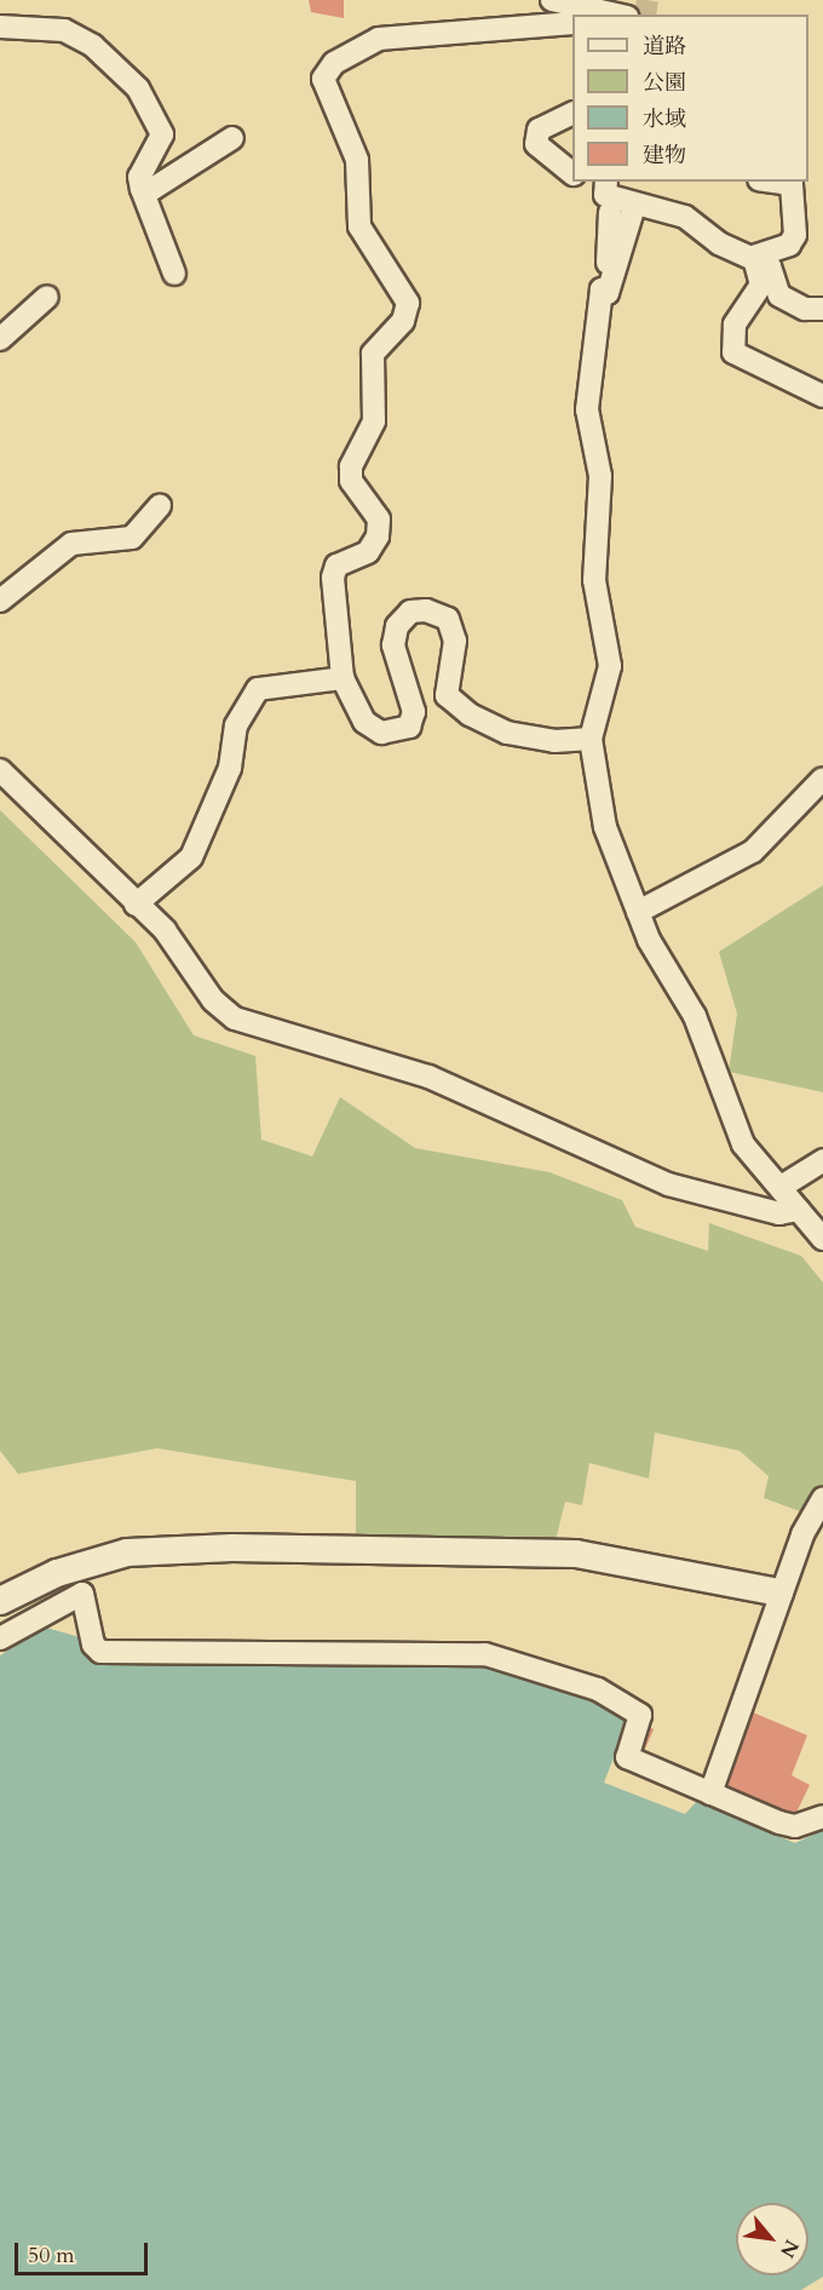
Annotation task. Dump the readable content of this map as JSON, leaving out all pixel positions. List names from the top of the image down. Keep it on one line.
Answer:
{"legend":["道路","公園","水域","建物"],"scale_bar":"50 m","north":"bottom right"}
